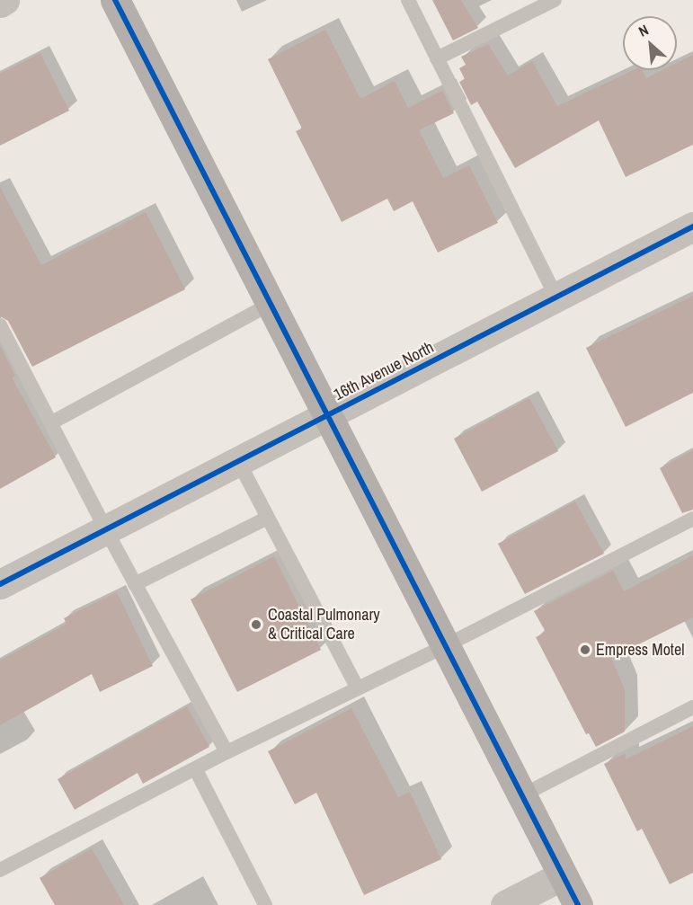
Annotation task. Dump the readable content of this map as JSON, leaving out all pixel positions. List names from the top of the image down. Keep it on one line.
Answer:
{"streets":{"street":["16th Avenue North"]},"places":["Coastal Pulmonary & Critical Care","Empress Motel"],"north":"top left"}
